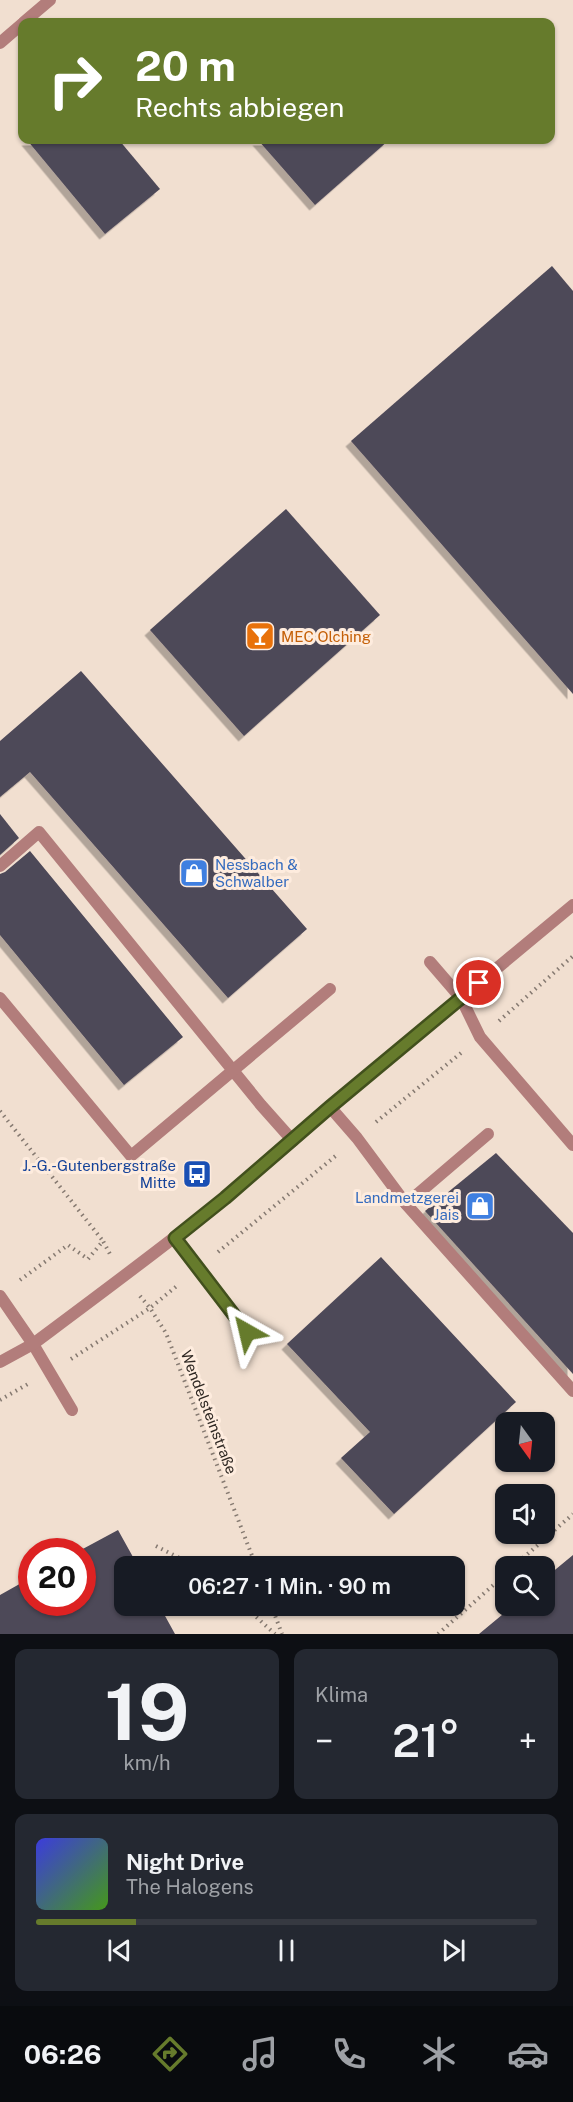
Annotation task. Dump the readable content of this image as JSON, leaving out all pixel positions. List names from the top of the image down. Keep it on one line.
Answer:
{"streets":{"path":["Wendelsteinstraße"]},"places":{"bar":["MEC Olching"],"shop":["Nessbach & Schwalber","Landmetzgerei Jais"],"bus stop":["J.-G.-Gutenbergstraße Mitte"]},"north":"bottom","page":{"turn":["20 m","Rechts abbiegen"],"limit":"20","trip":"06:27 · 1 Min. · 90 m","tile":[["19","km/h"],"Klima"],"heat":["−","21°","+"],"song":["Night Drive","The Halogens"],"tabs":"06:26"}}
